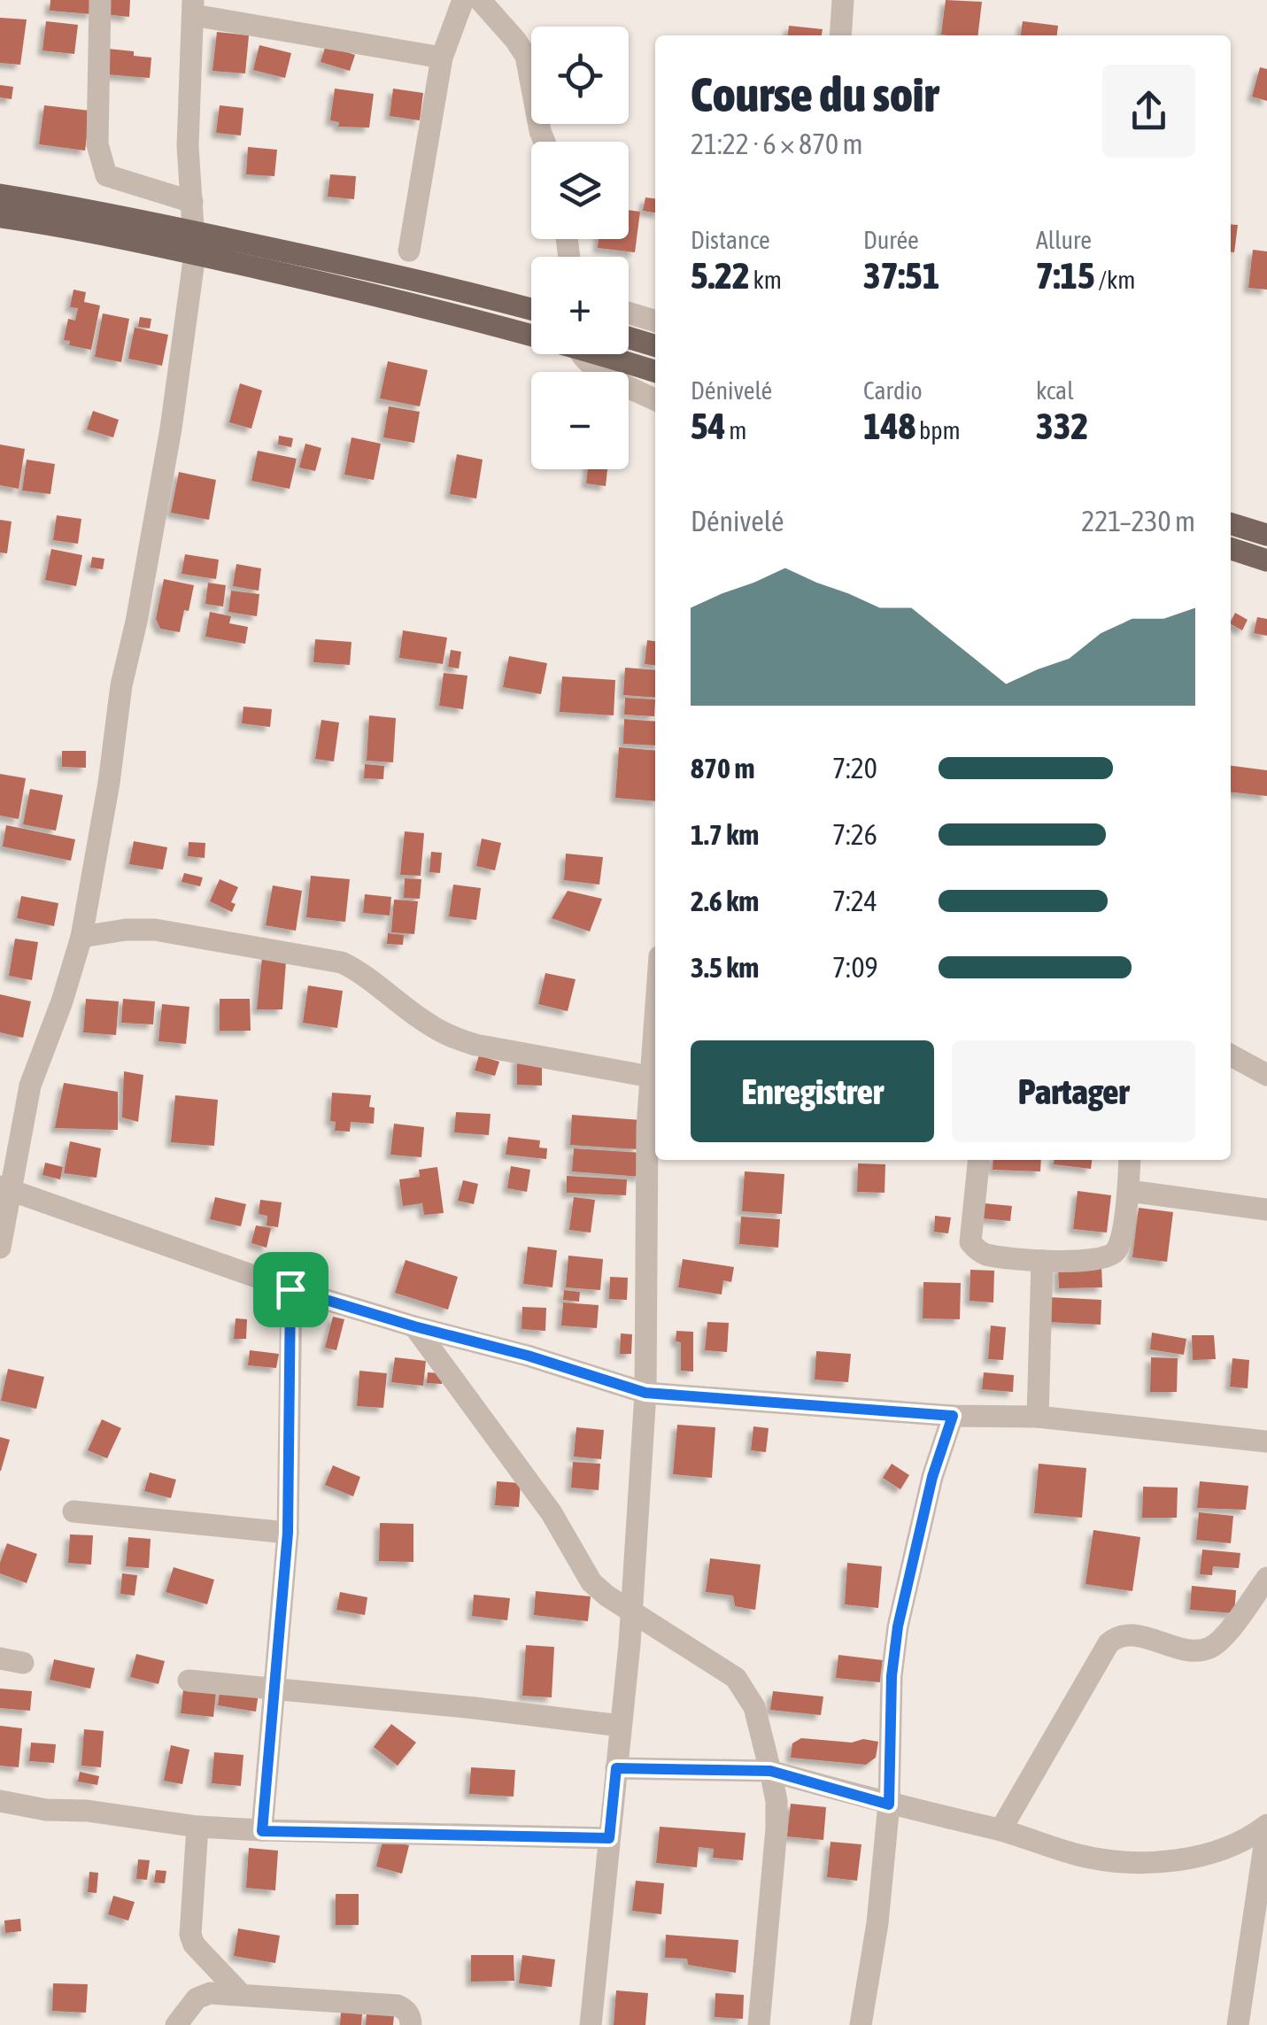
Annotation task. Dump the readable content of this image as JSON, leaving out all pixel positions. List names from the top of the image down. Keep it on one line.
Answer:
{"page":{"map_buttons":["+","−"],"heading":["Course du soir","21:22 · 6 × 870 m"],"stats":[["Distance","5.22 km"],["Durée","37:51"],["Allure","7:15 /km"],["Dénivelé","54 m"],["Cardio","148 bpm"],["kcal","332"]],"chart":["Dénivelé","221–230 m"],"list":[{"name":"870 m","note":"7:20"},{"name":"1.7 km","note":"7:26"},{"name":"2.6 km","note":"7:24"},{"name":"3.5 km","note":"7:09"}],"buttons":["Enregistrer","Partager"]}}
